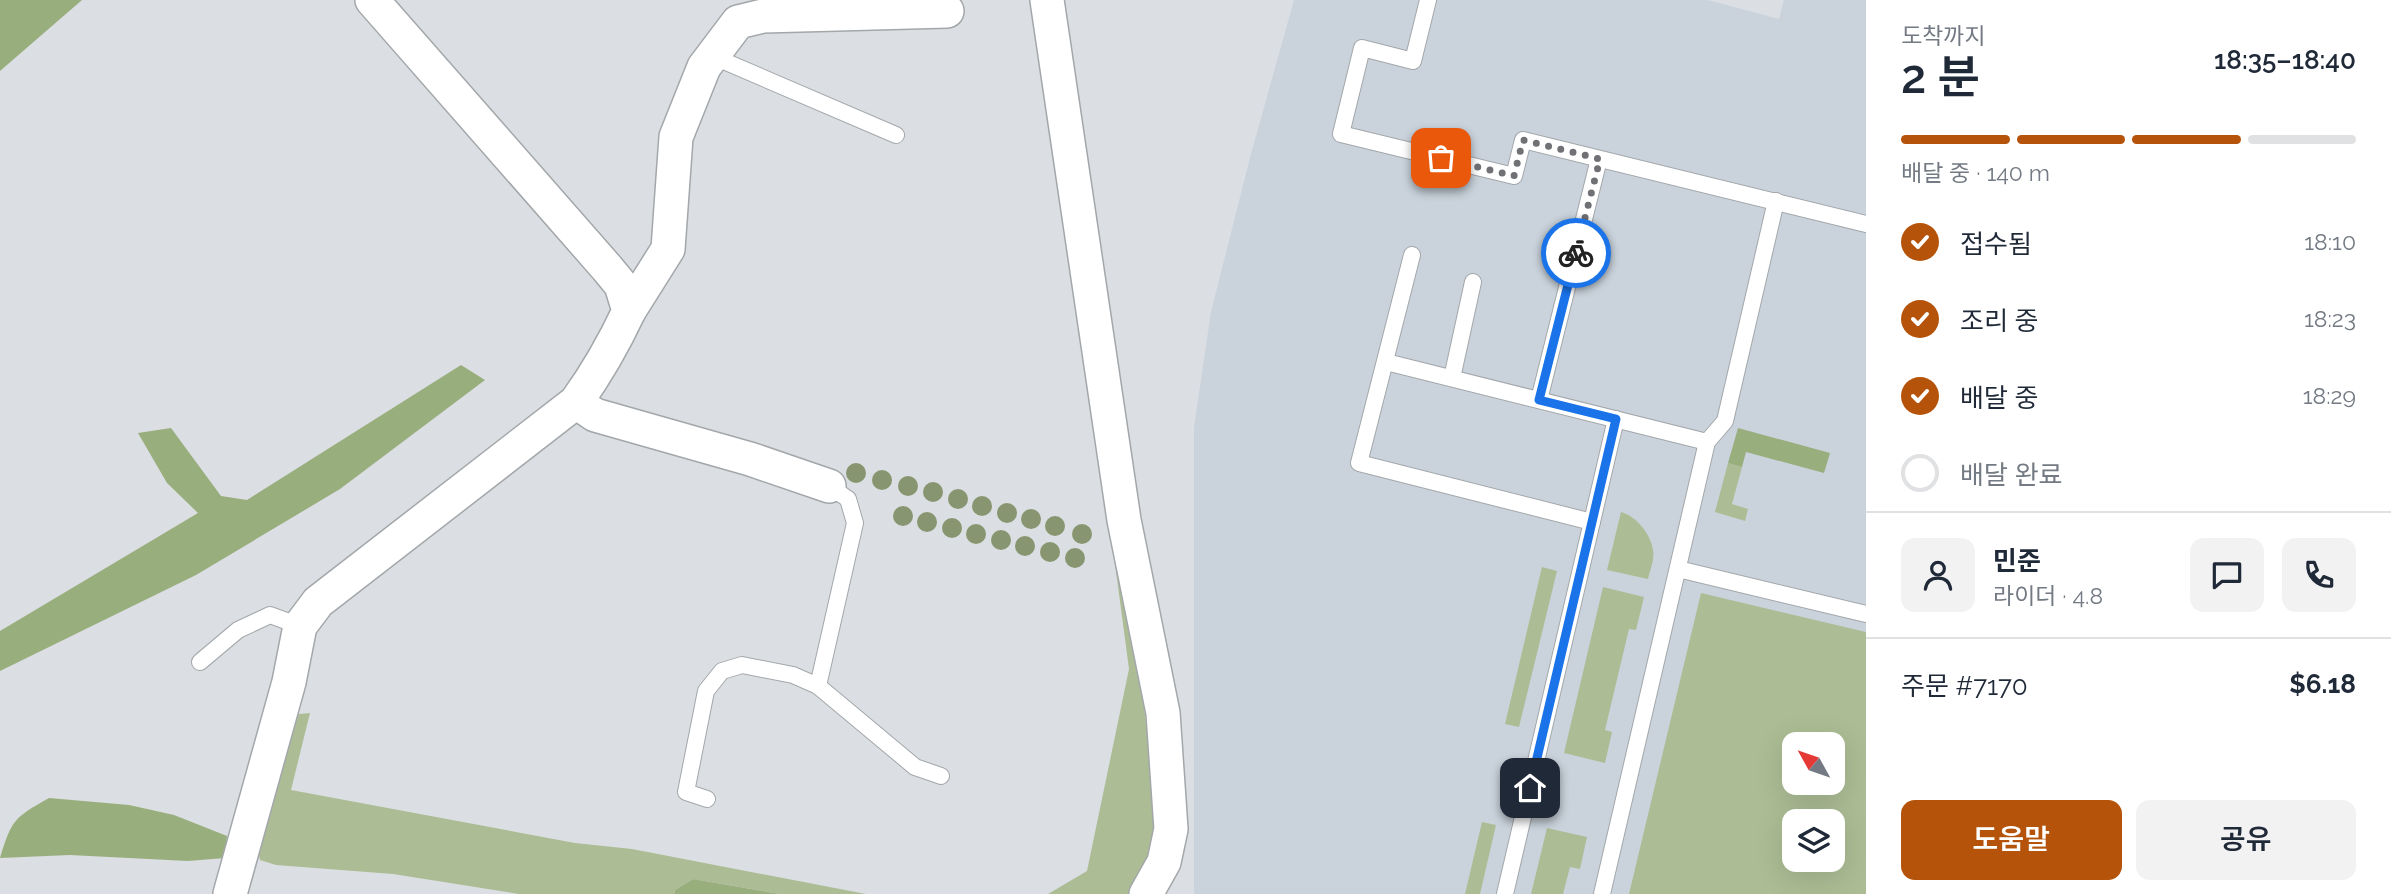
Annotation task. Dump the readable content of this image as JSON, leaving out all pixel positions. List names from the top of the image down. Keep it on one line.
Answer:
{"north":"top left","page":{"heading":["2 분","도착까지","18:35–18:40"],"panel":["민준","라이더 · 4.8","주문 #7170","$6.18"],"bar":"배달 중 · 140 m","list":[["접수됨","18:10"],["조리 중","18:23"],["배달 중","18:29"],"배달 완료"],"buttons":["도움말","공유"]}}
